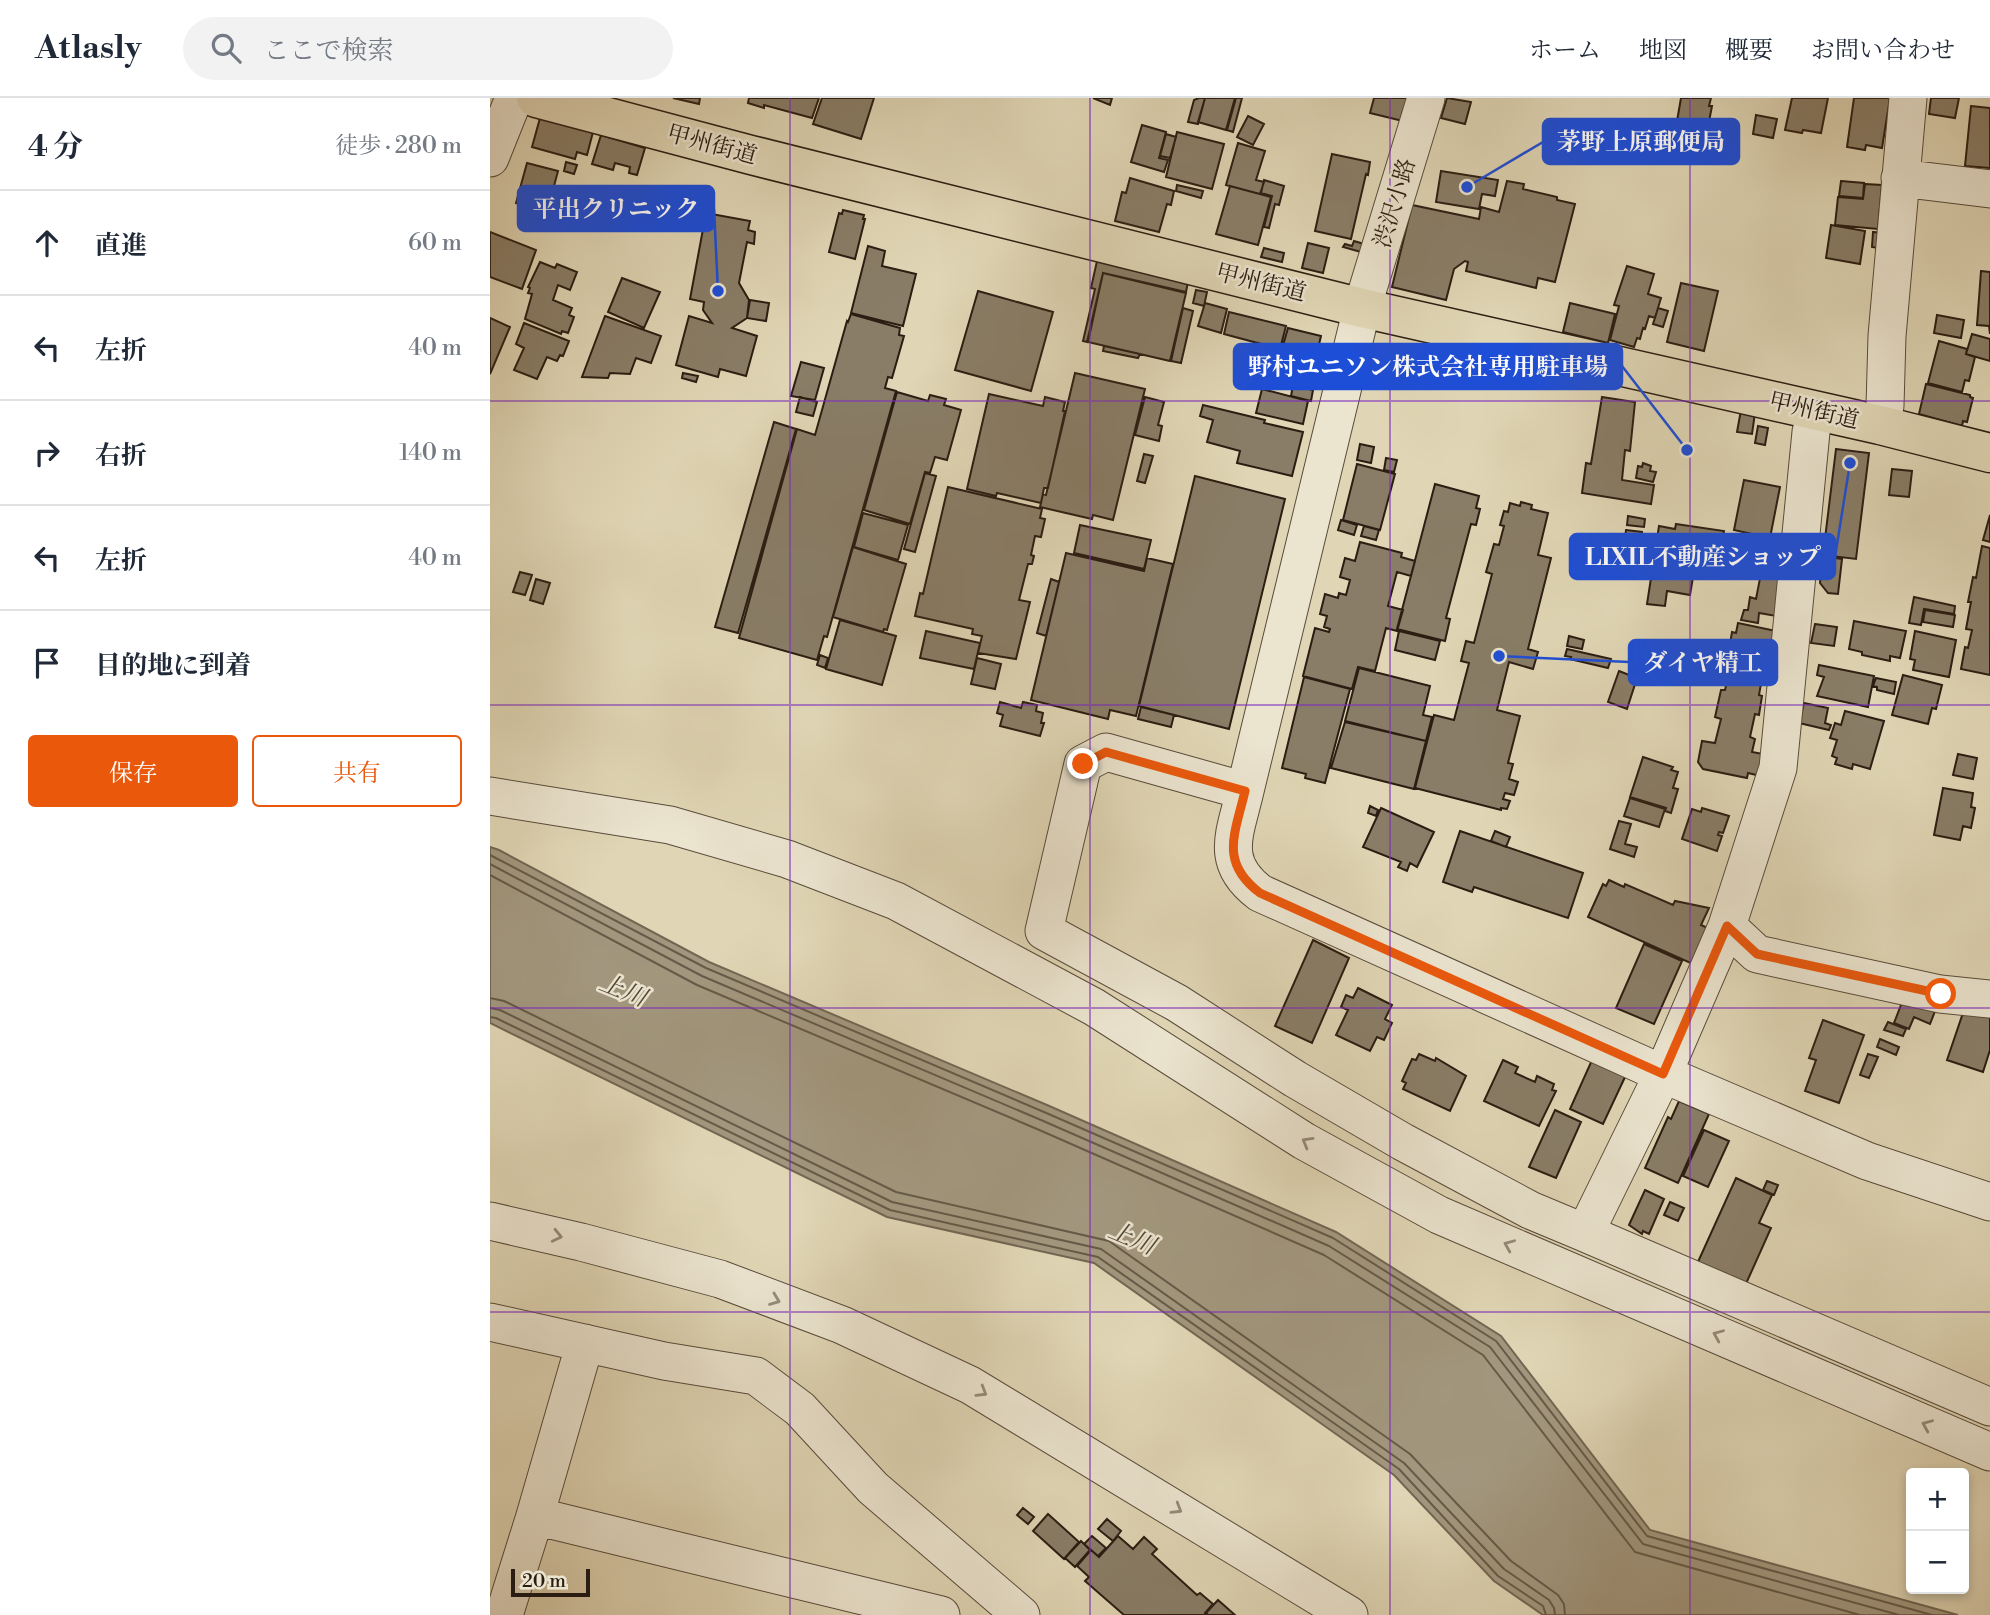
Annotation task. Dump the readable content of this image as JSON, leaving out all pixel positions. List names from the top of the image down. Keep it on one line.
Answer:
{"streets":{"highway":["甲州街道"],"street":["渋沢小路"]},"crossings":[["甲州街道","渋沢小路"]],"water":["上川"],"places":["茅野上原郵便局","平出クリニック","野村ユニソン株式会社専用駐車場","LIXIL不動産ショップ","ダイヤ精工"],"scale_bar":"20 m","page":{"header":"Atlasly","search":"ここで検索","nav":["ホーム","地図","概要","お問い合わせ"],"heading":["4 分","徒歩 · 280 m"],"list":[["直進","60 m"],["左折","40 m"],["右折","140 m"],["左折","40 m"],"目的地に到着"],"buttons":["保存","共有"],"map_buttons":["+","−"],"scale":"20 m"}}
